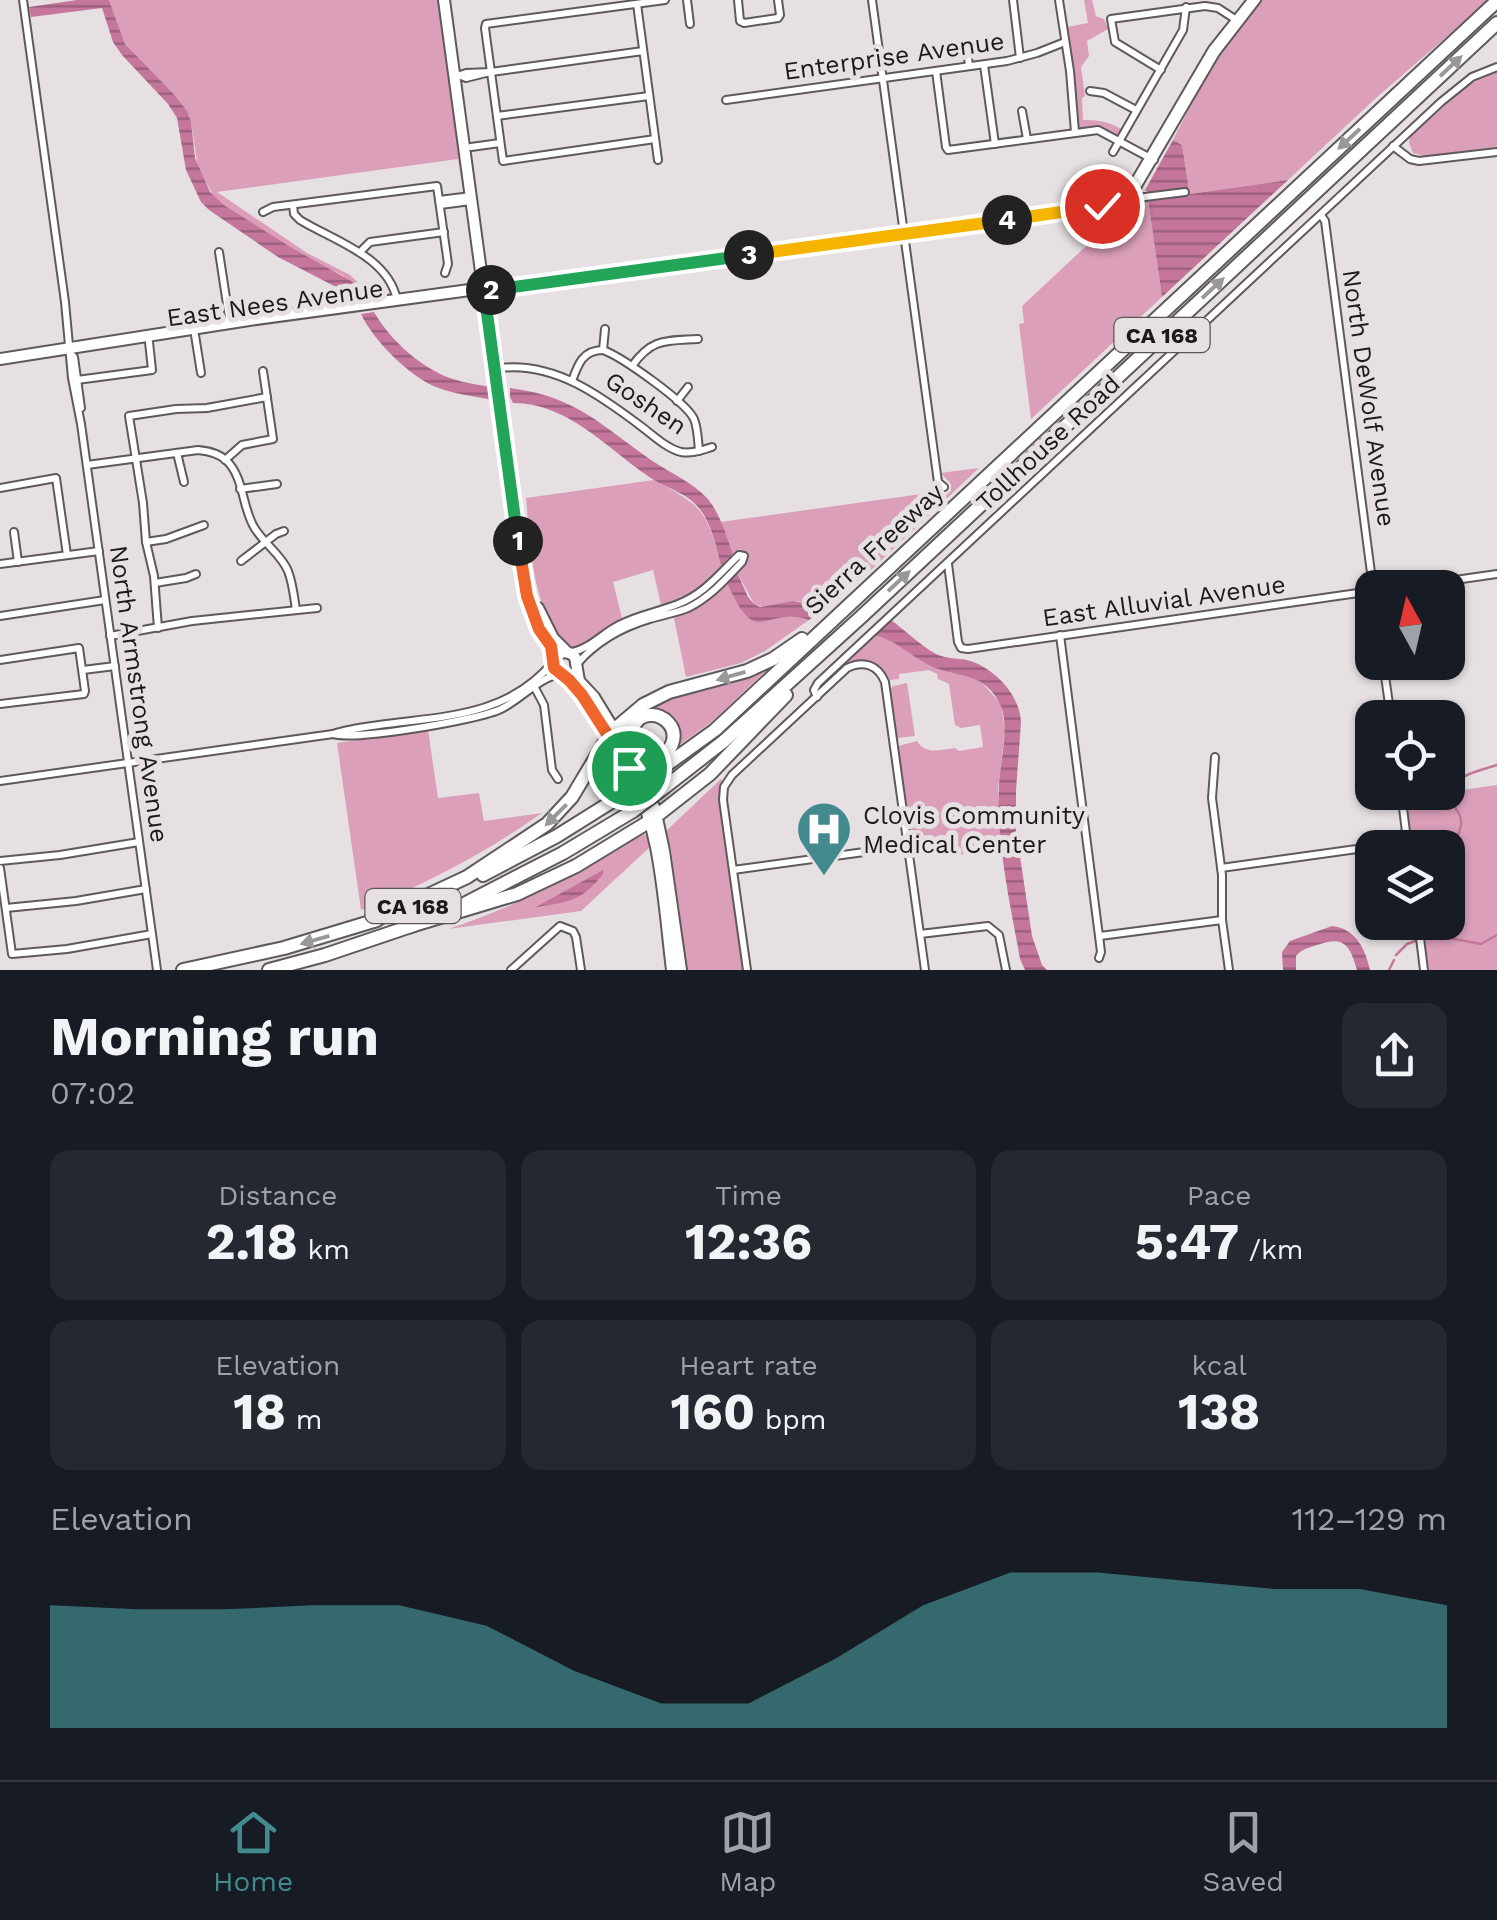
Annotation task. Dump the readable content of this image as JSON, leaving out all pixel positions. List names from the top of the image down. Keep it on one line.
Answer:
{"streets":{"highway":["CA 168","Sierra Freeway"],"main road":["East Nees Avenue"],"street":["Enterprise Avenue","North DeWolf Avenue","Goshen","Tollhouse Road","East Alluvial Avenue","North Armstrong Avenue"]},"crossings":[["East Nees Avenue","North Armstrong Avenue"],["CA 168","Sierra Freeway"],["North DeWolf Avenue","Tollhouse Road"],["Tollhouse Road","East Alluvial Avenue"]],"places":{"hospital":["Clovis Community Medical Center"]},"north":"top","page":{"pins":["4","3","2","1"],"heading":["Morning run","07:02"],"stats":[["Distance","2.18 km"],["Time","12:36"],["Pace","5:47 /km"],["Elevation","18 m"],["Heart rate","160 bpm"],["kcal","138"]],"chart":["Elevation","112–129 m"],"tabs":["Home","Map","Saved"]}}
